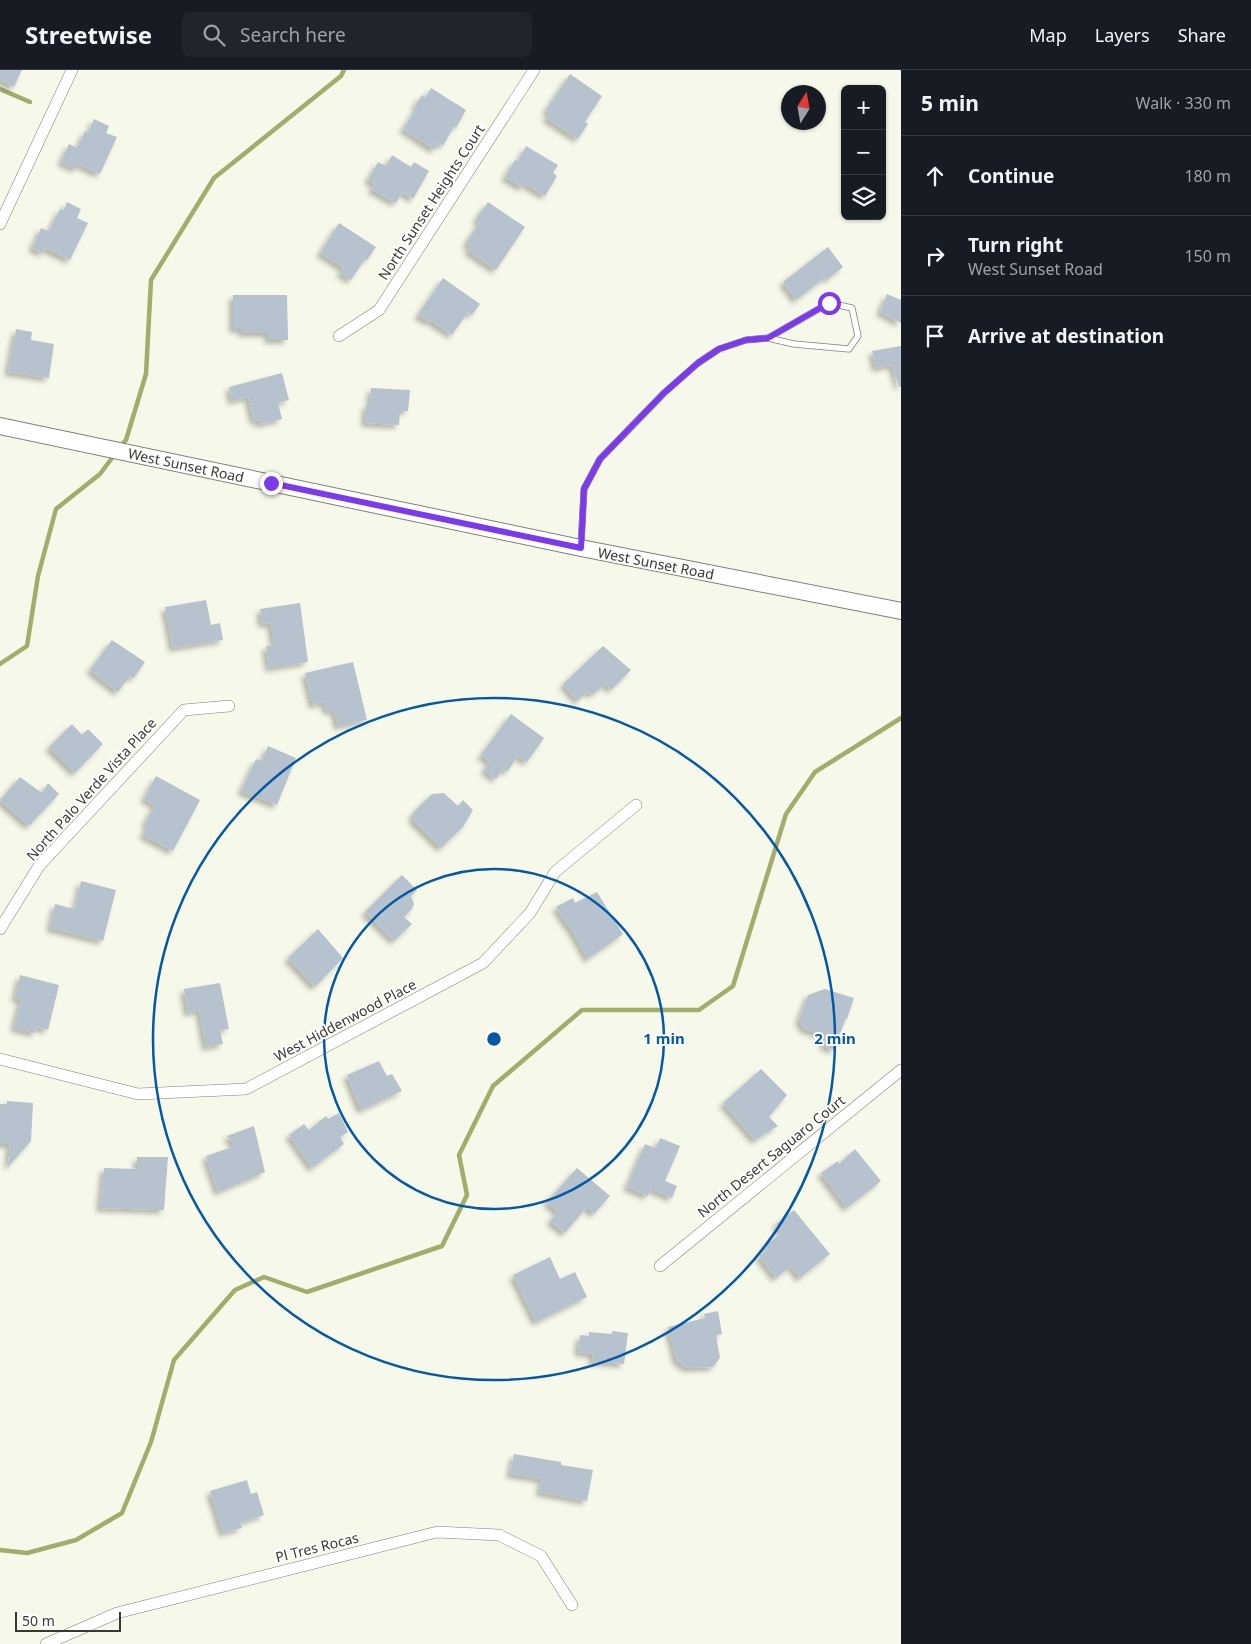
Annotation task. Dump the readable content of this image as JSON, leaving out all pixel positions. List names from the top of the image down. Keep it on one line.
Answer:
{"streets":{"street":["North Sunset Heights Court","West Sunset Road","North Palo Verde Vista Place","West Hiddenwood Place","North Desert Saguaro Court","Pl Tres Rocas"]},"scale_bar":"50 m","north":"top","page":{"header":"Streetwise","search":"Search here","nav":["Map","Layers","Share"],"heading":["5 min","Walk · 330 m"],"map_buttons":["+","−"],"list":[["Continue","180 m"],["Turn right","West Sunset Road","150 m"],"Arrive at destination"],"scale":"50 m"},"rings":["1 min","2 min"]}
